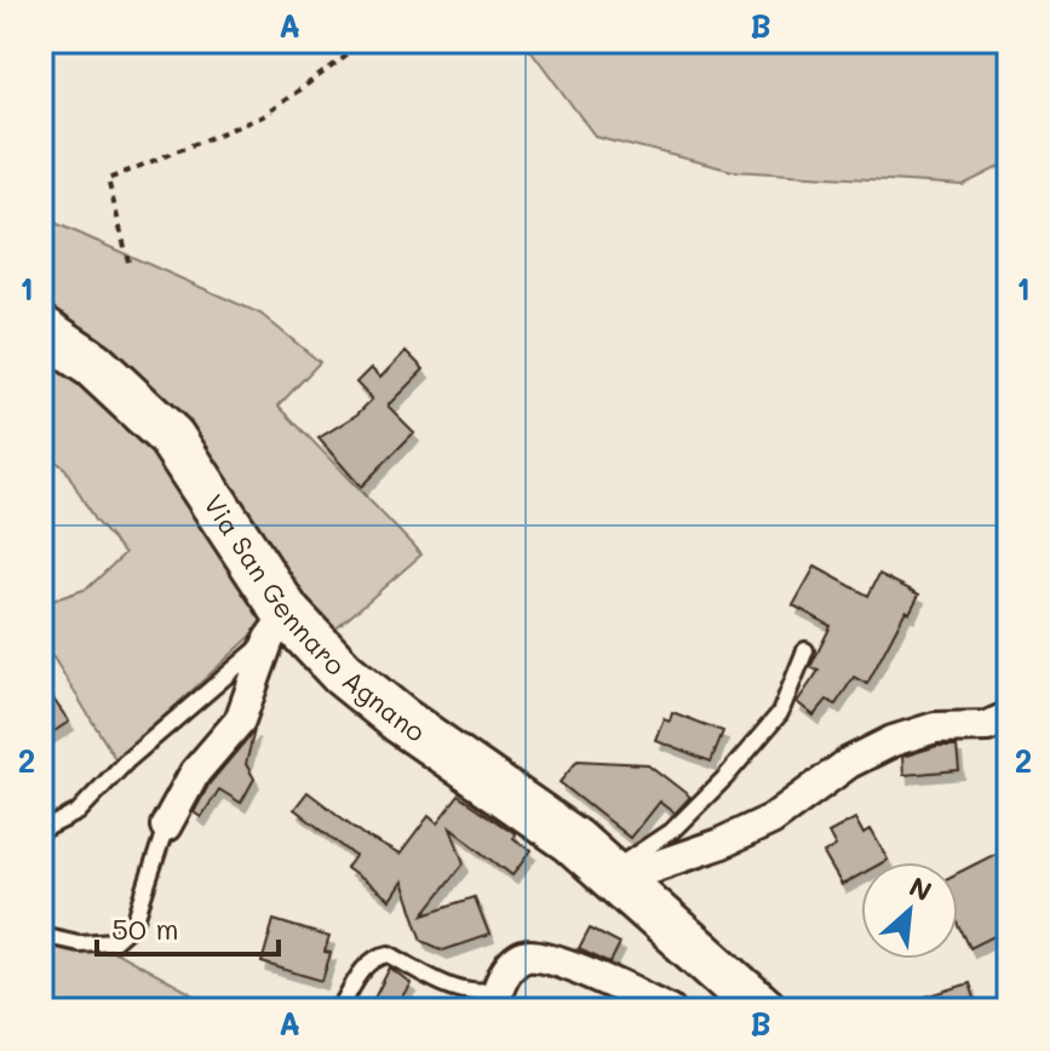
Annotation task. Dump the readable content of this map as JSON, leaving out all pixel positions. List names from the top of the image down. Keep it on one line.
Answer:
{"streets":{"main road":["Via San Gennaro Agnano"]},"scale_bar":"50 m","north":"top right","grid":{"columns":["A","B"],"rows":["1","2"]}}
